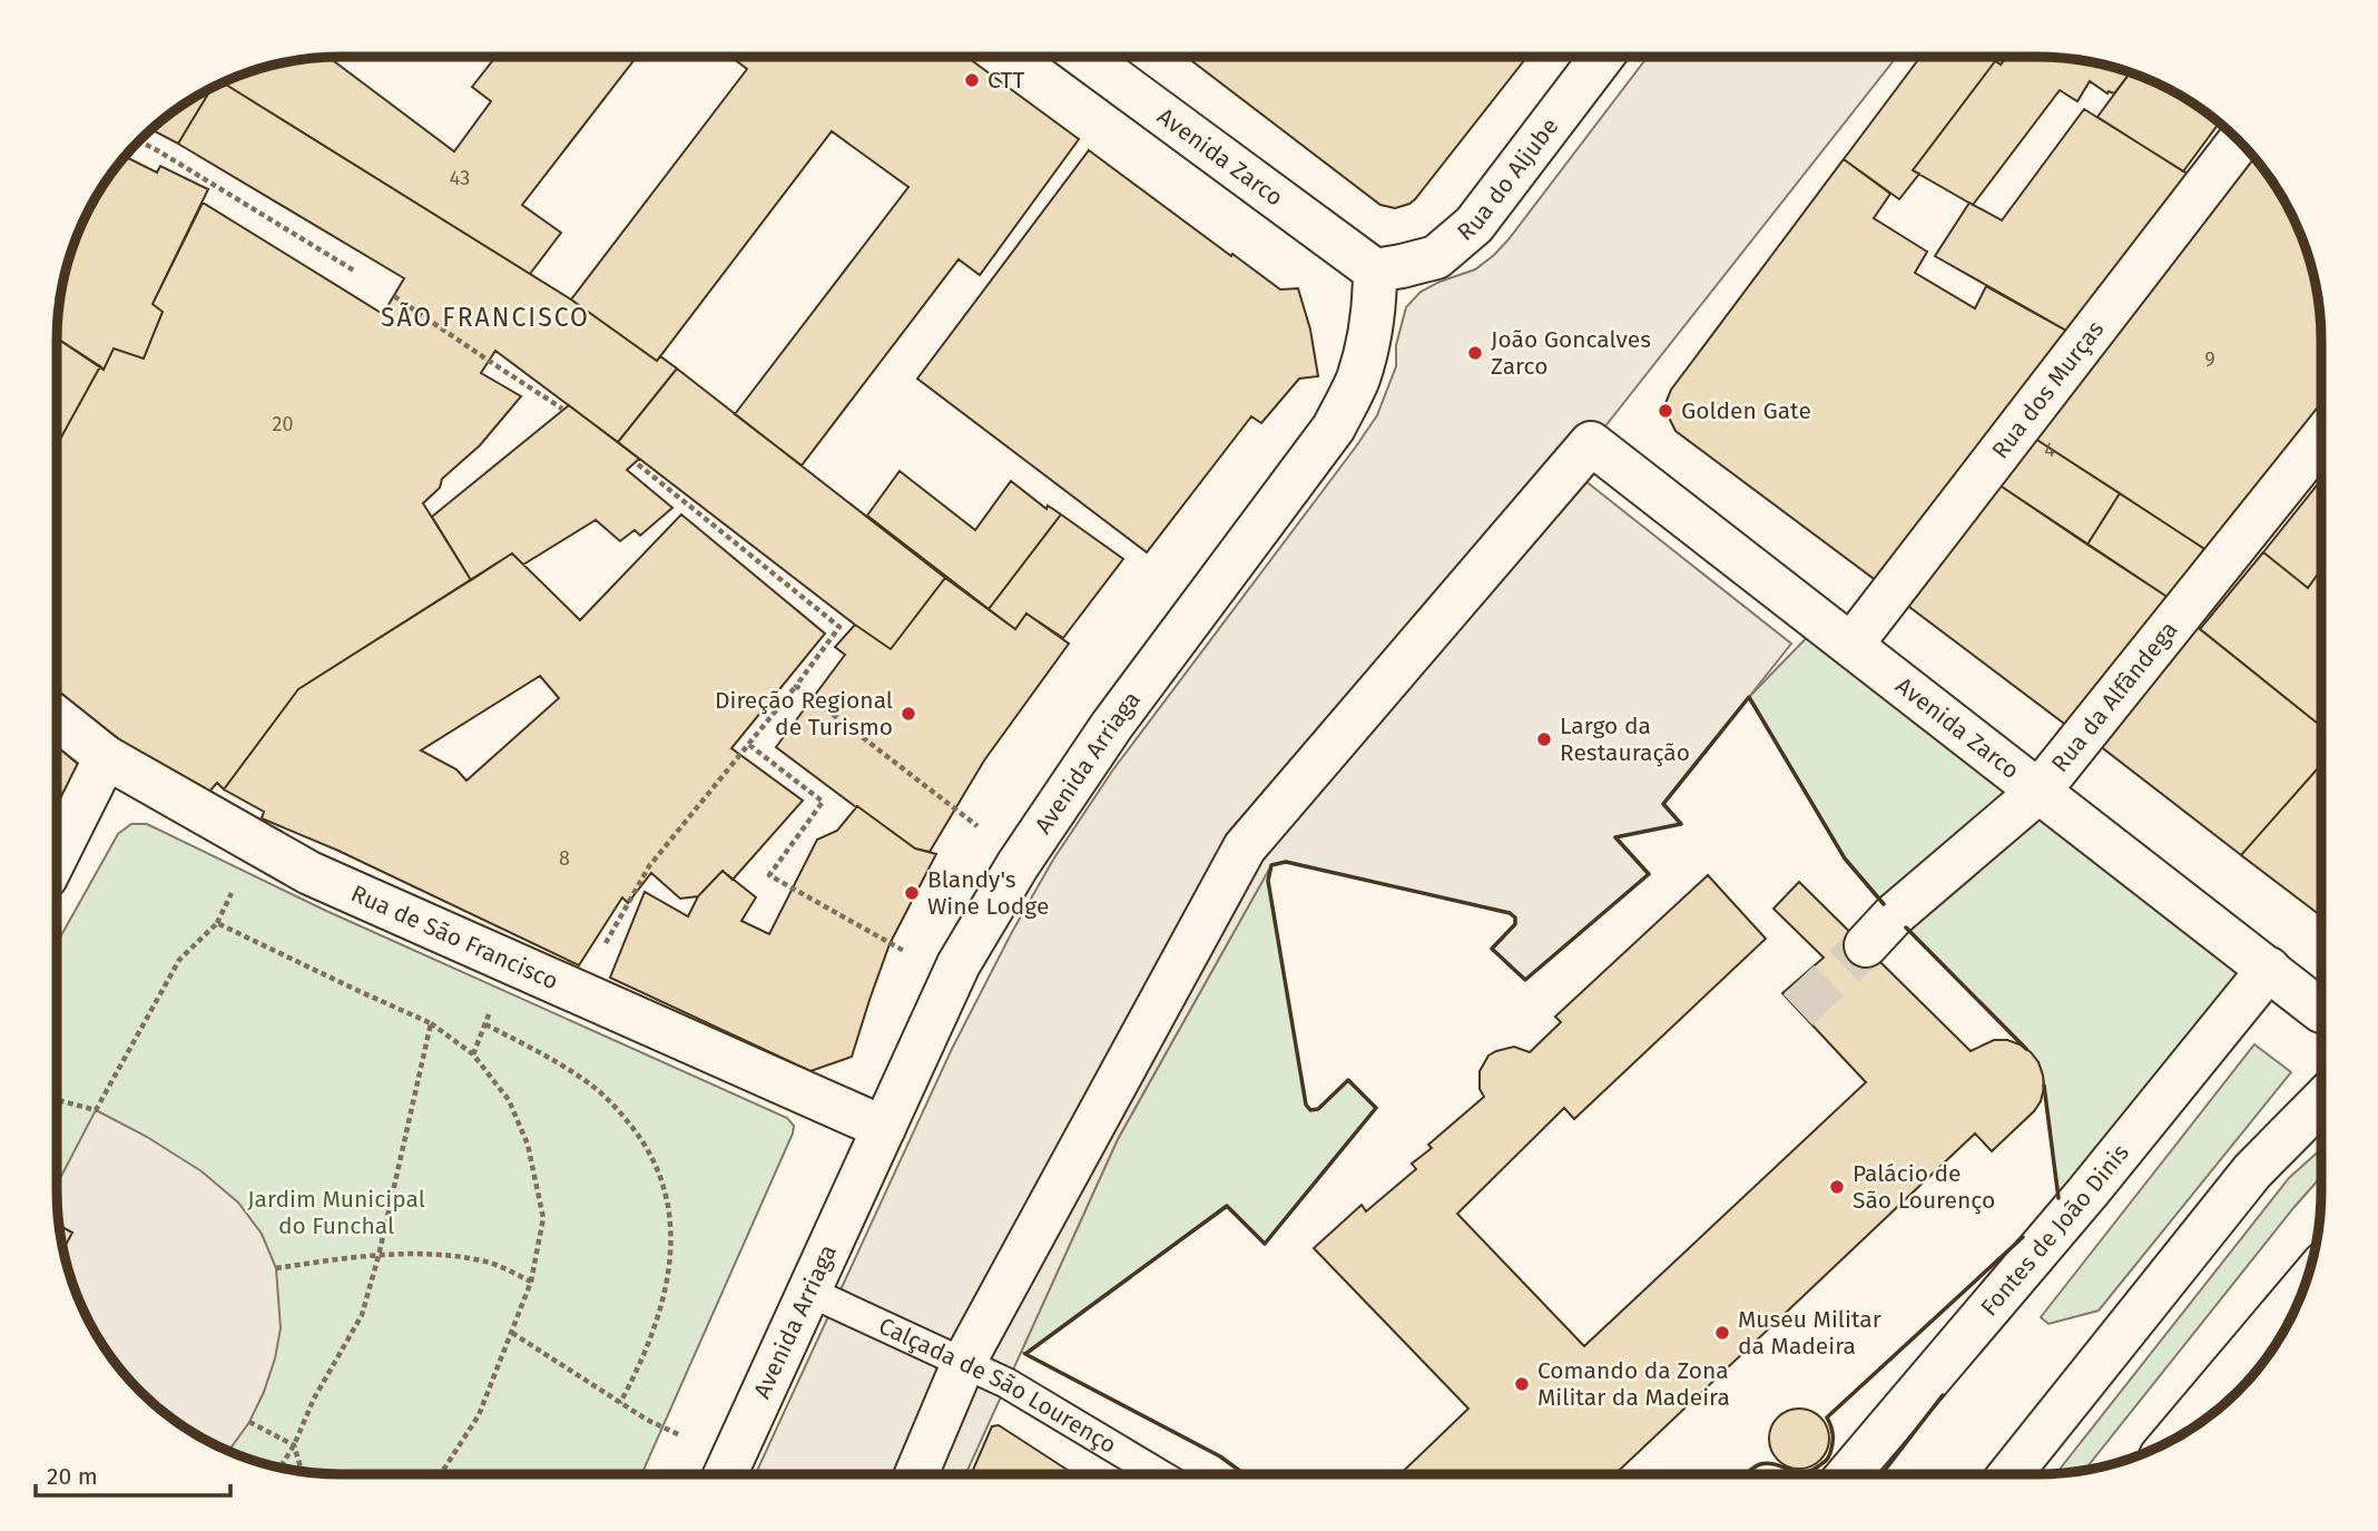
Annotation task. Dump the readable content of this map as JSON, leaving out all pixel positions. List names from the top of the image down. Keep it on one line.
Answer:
{"streets":{"street":["Avenida Zarco","Rua do Aljube","Rua dos Murças","Rua da Alfândega","Avenida Arriaga","Rua de São Francisco","Fontes de João Dinis"],"lane":["Calçada de São Lourenço"]},"crossings":[["Avenida Zarco","Rua do Aljube"],["Avenida Zarco","Rua dos Murças"],["Avenida Zarco","Rua da Alfândega"],["Avenida Zarco","Avenida Arriaga"],["Avenida Zarco","Fontes de João Dinis"],["Avenida Zarco","Calçada de São Lourenço"],["Rua do Aljube","Avenida Arriaga"],["Avenida Arriaga","Rua de São Francisco"],["Avenida Arriaga","Calçada de São Lourenço"]],"districts":["SÃO FRANCISCO"],"parks":["Jardim Municipal do Funchal"],"places":["CTT","João Goncalves Zarco","Golden Gate","Direção Regional de Turismo","Largo da Restauração","Blandy's Wine Lodge","Palácio de São Lourenço","Museu Militar da Madeira","Comando da Zona Militar da Madeira"],"house_numbers":["43","9","20","4","8"],"scale_bar":"20 m"}
